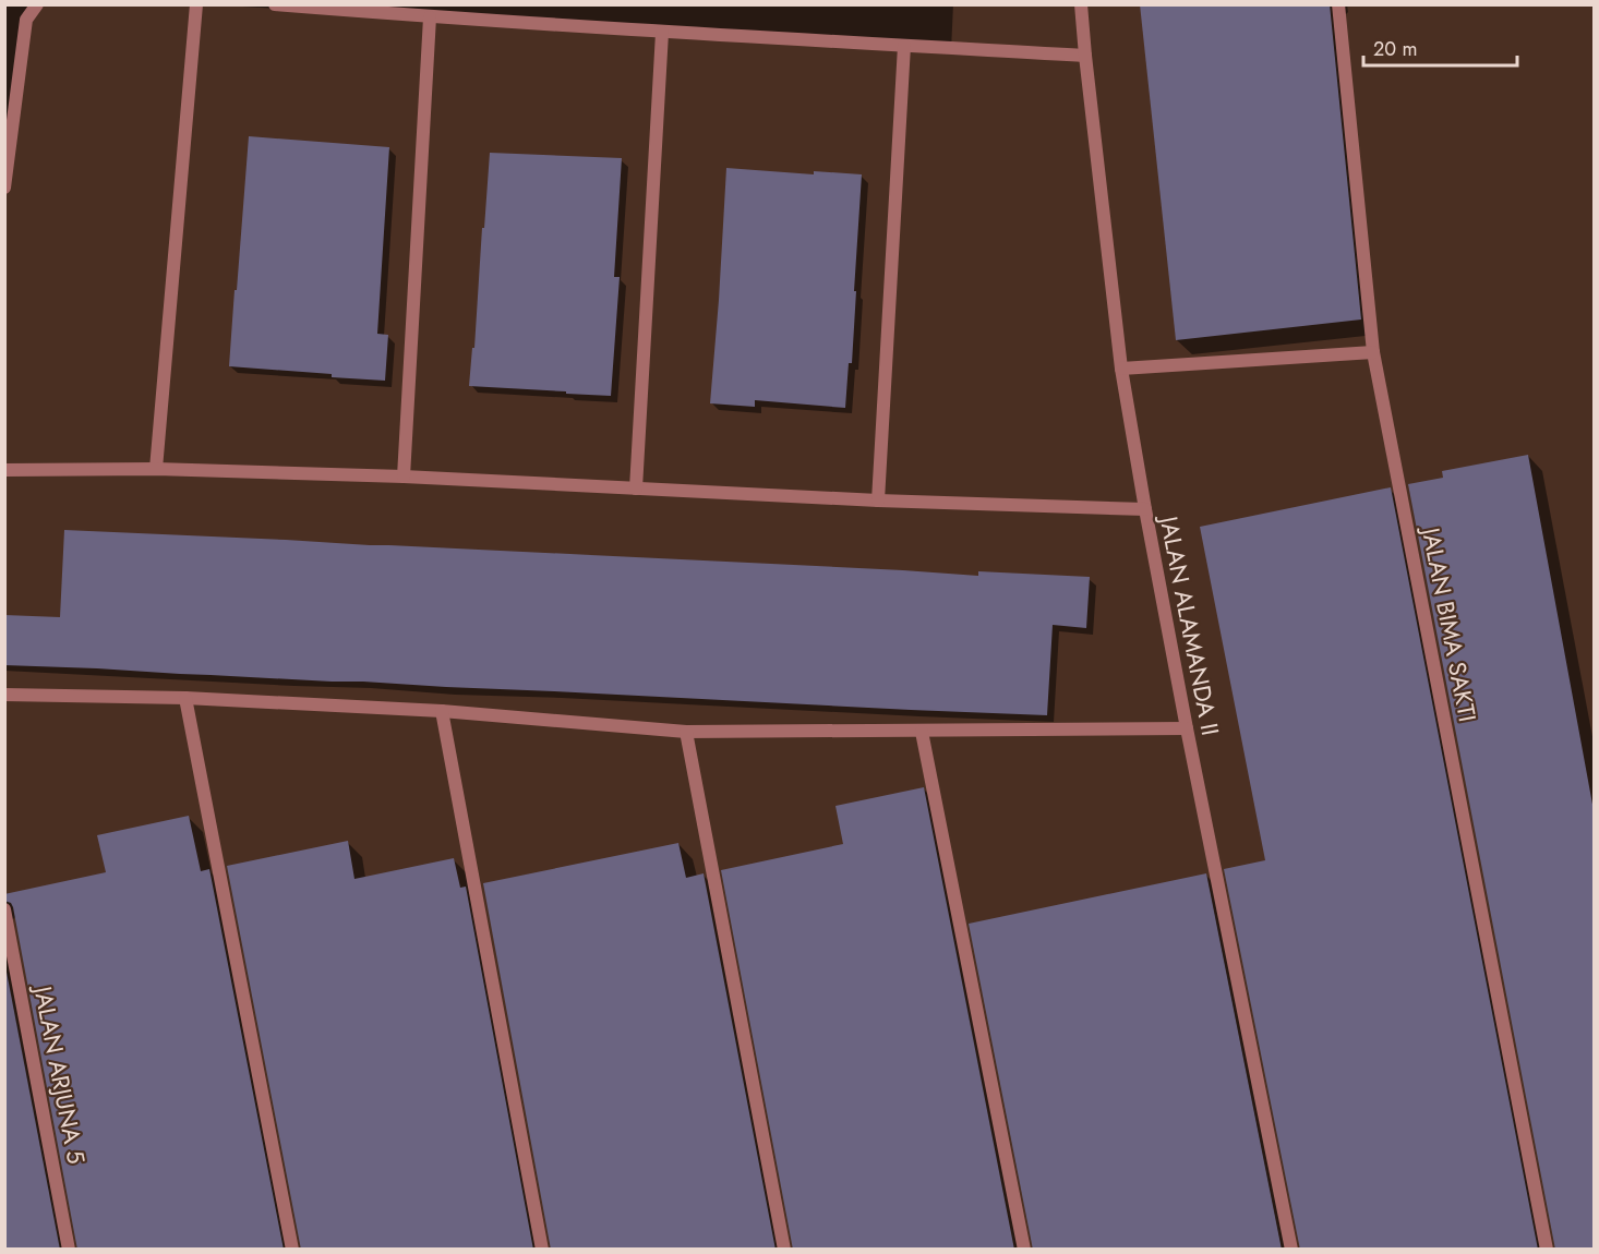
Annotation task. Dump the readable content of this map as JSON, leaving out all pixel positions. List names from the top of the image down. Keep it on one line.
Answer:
{"streets":{"street":["JALAN BIMA SAKTI","JALAN ALAMANDA II","JALAN ARJUNA 5"]},"scale_bar":"20 m"}
